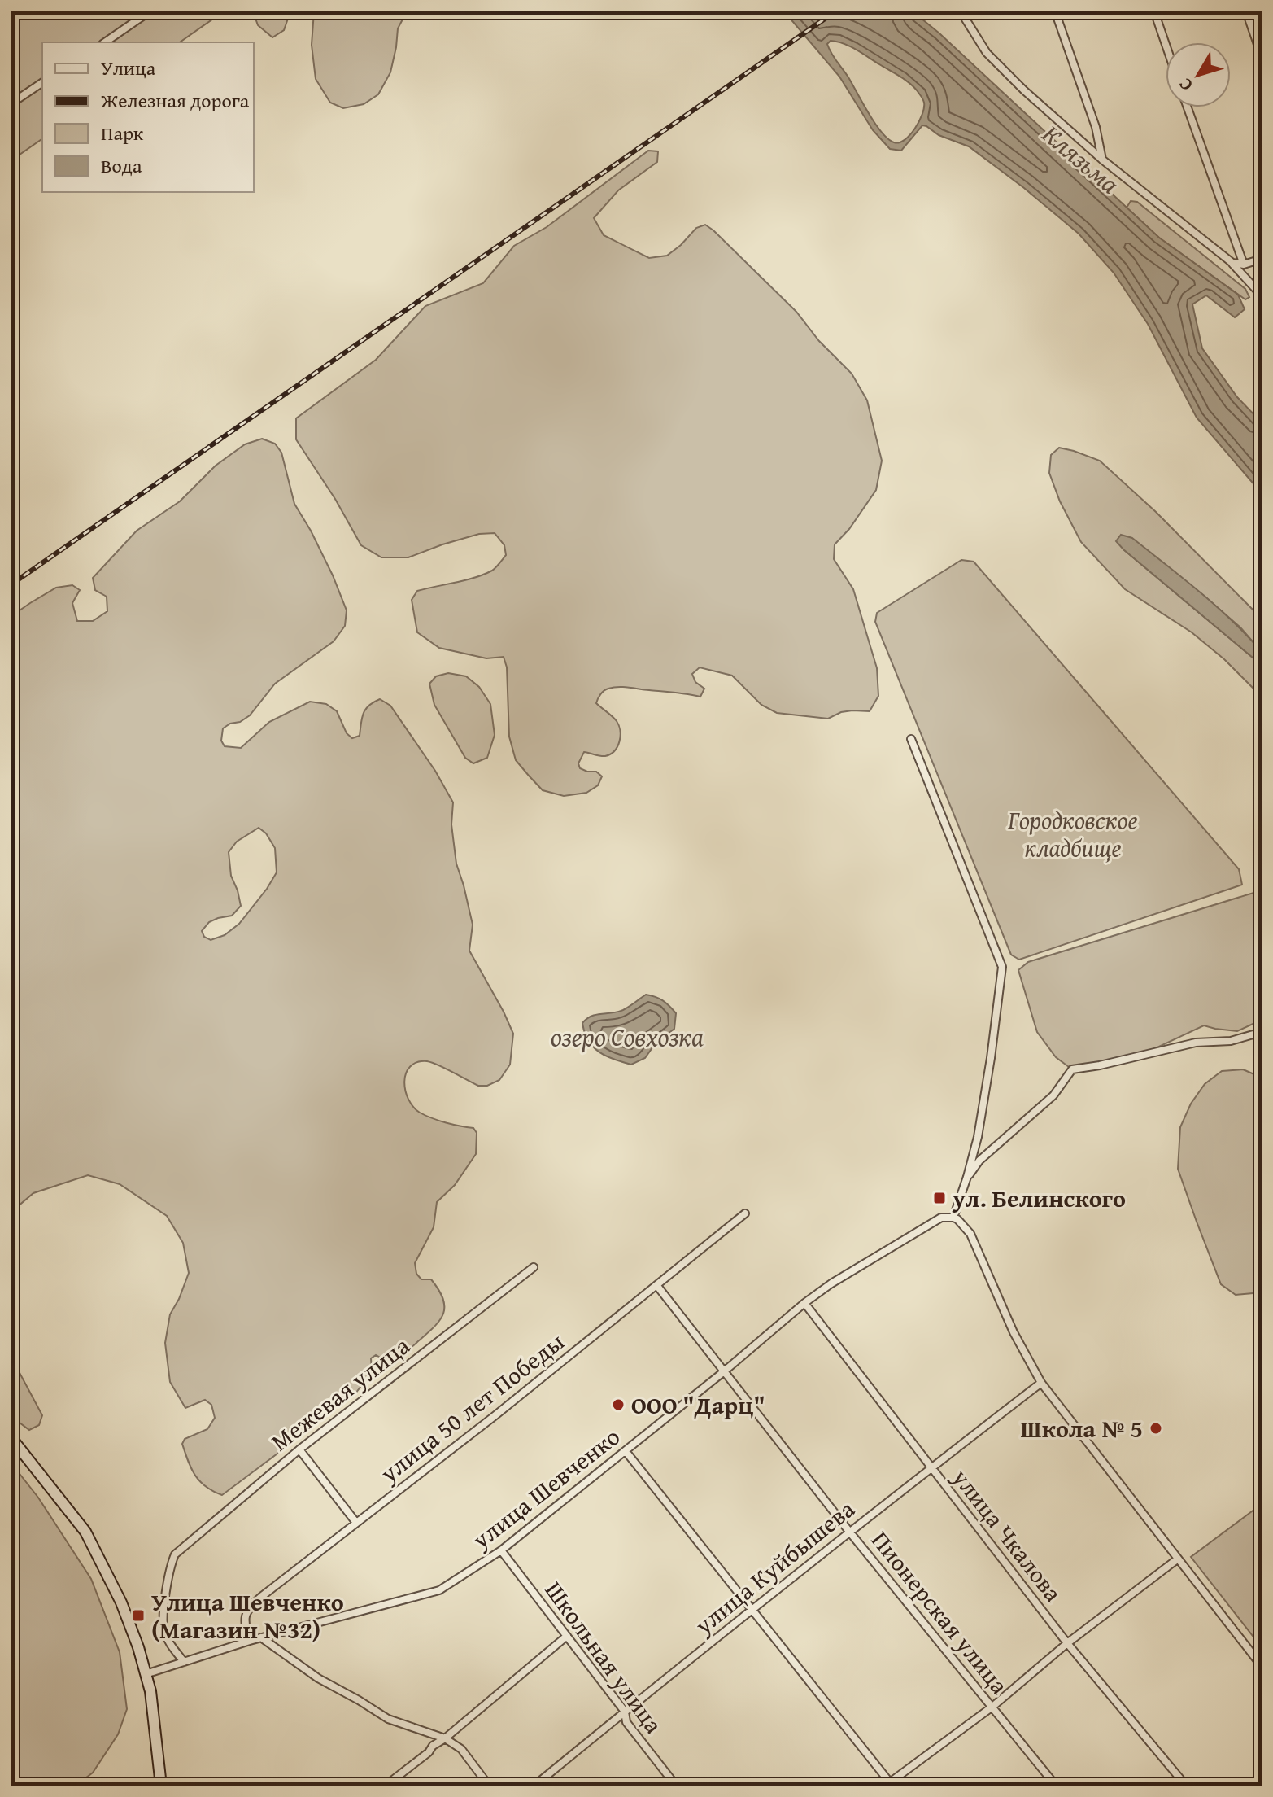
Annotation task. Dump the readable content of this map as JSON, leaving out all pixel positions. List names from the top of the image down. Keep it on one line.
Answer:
{"streets":{"street":["Межевая улица","улица 50 лет Победы","улица Шевченко","улица Чкалова","улица Куйбышева","Пионерская улица","Школьная улица"]},"crossings":[["Межевая улица","улица Шевченко"],["улица 50 лет Победы","улица Шевченко"],["улица 50 лет Победы","Пионерская улица"],["улица Шевченко","улица Чкалова"],["улица Шевченко","Пионерская улица"],["улица Шевченко","Школьная улица"],["улица Чкалова","улица Куйбышева"],["улица Куйбышева","Пионерская улица"],["улица Куйбышева","Школьная улица"]],"water":["Клязьма","озеро Совхозка"],"parks":["Городковское кладбище"],"places":{"transit":["ул. Белинского","Улица Шевченко (Магазин №32)"],"other":["ООО \"Дарц\"","Школа № 5"]},"legend":["Улица","Железная дорога","Парк","Вода"],"north":"bottom left"}
